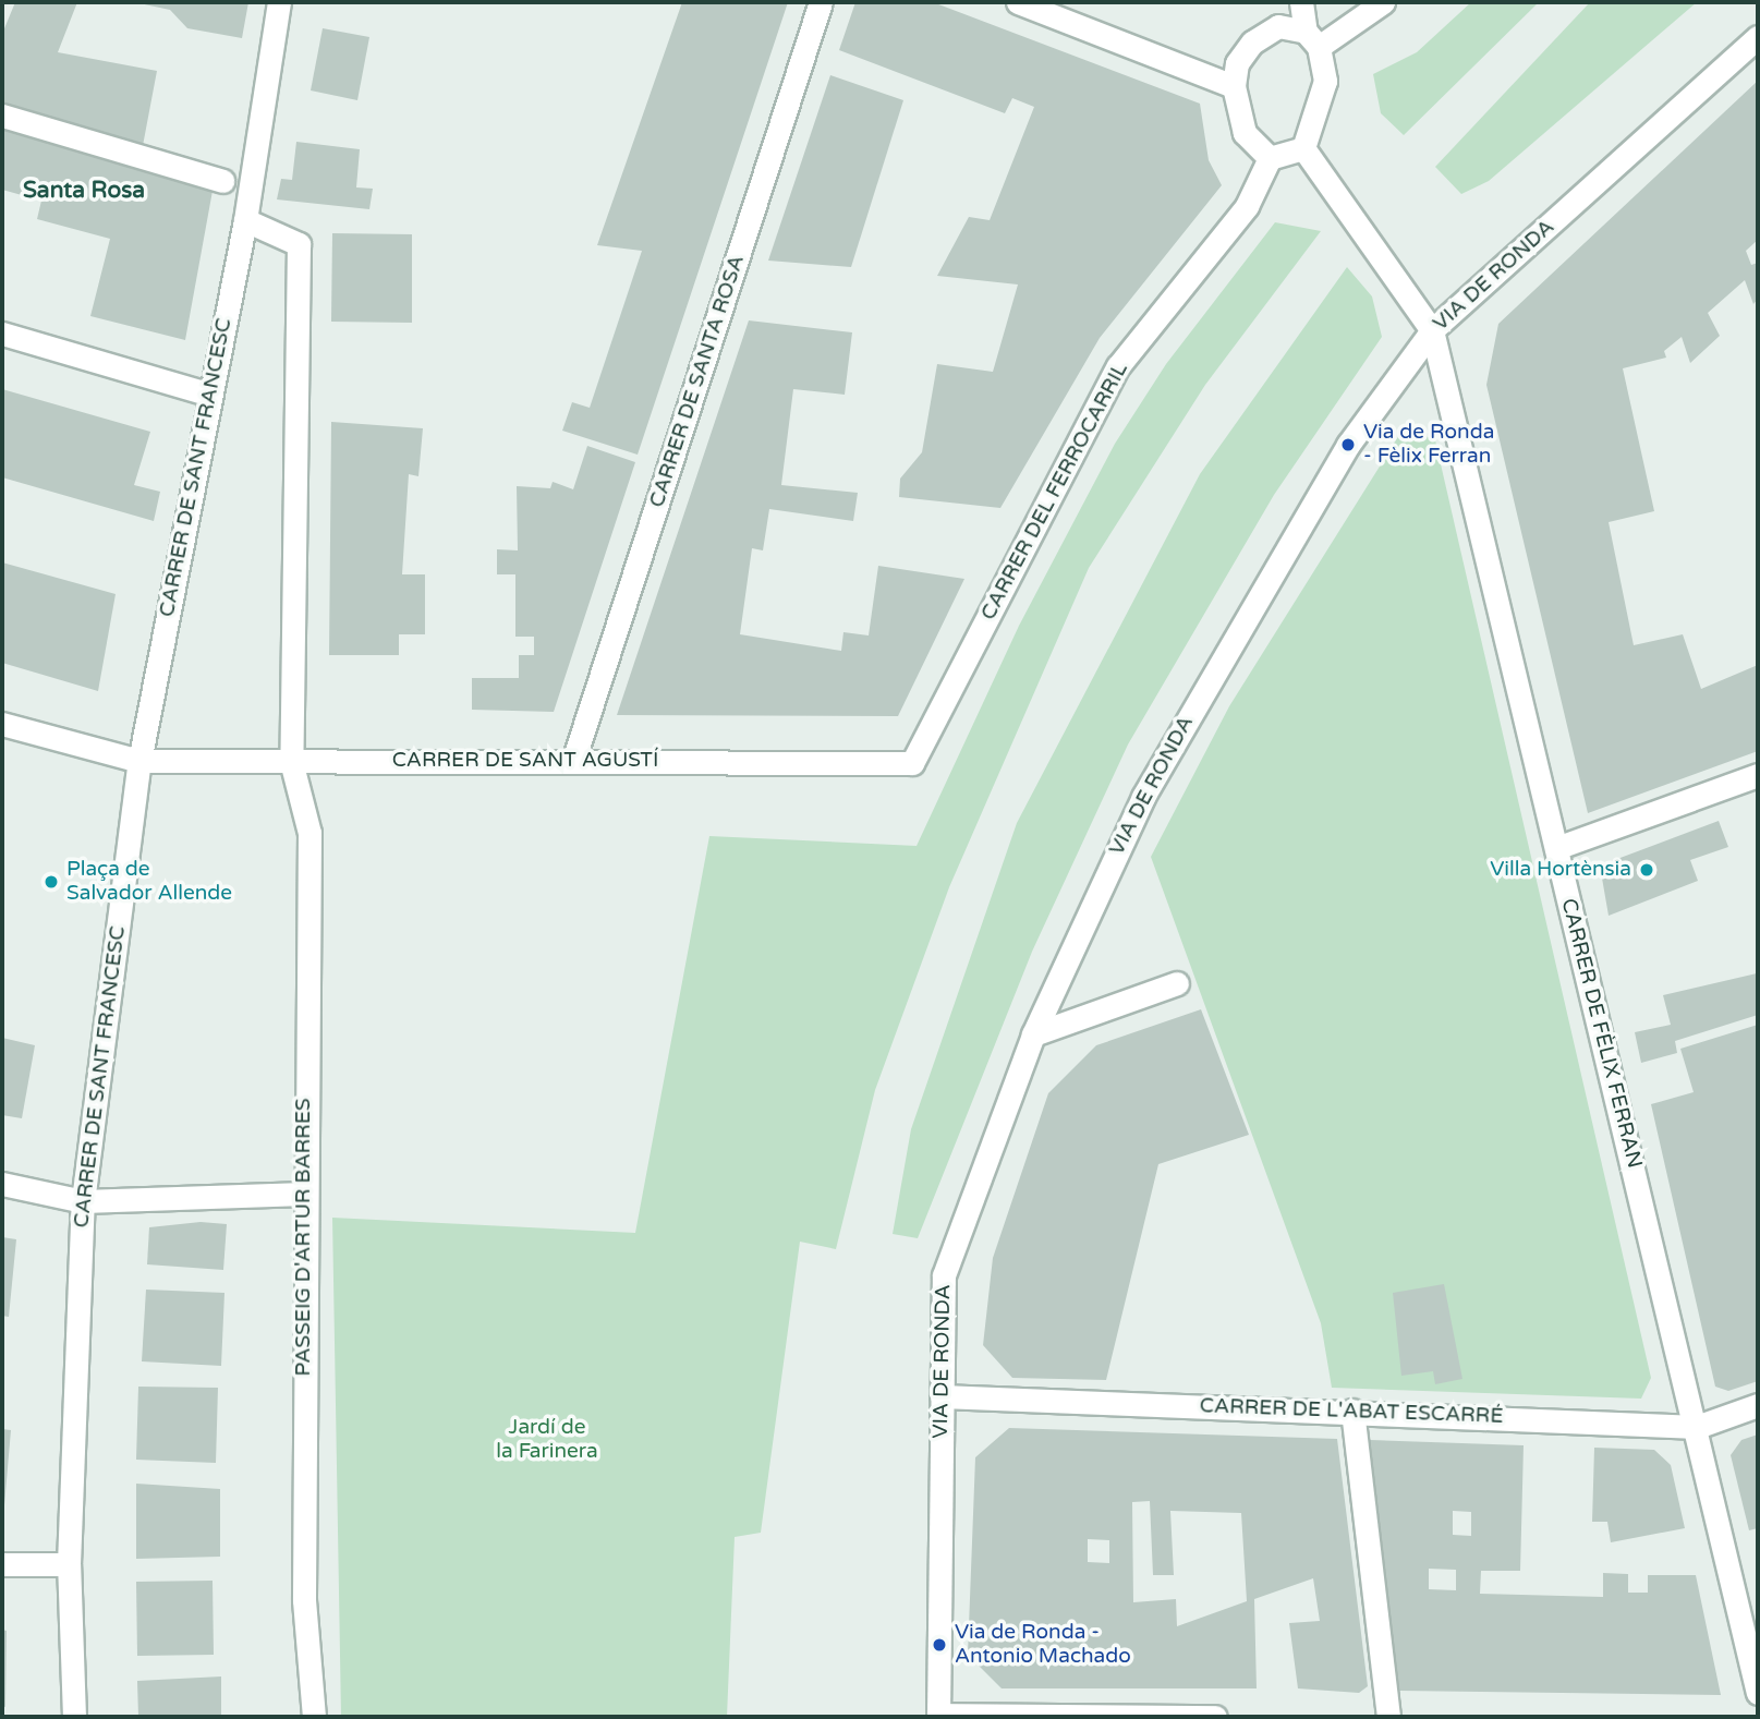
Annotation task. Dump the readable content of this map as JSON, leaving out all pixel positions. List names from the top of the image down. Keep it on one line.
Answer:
{"streets":{"street":["VIA DE RONDA","CARRER DE SANTA ROSA","CARRER DE SANT FRANCESC","CARRER DEL FERROCARRIL","CARRER DE SANT AGUSTÍ","CARRER DE FÈLIX FERRAN","PASSEIG D'ARTUR BARRES","CARRER DE L'ABAT ESCARRÉ"]},"crossings":[["VIA DE RONDA","CARRER DE FÈLIX FERRAN"],["VIA DE RONDA","CARRER DE L'ABAT ESCARRÉ"],["CARRER DE SANTA ROSA","CARRER DE SANT AGUSTÍ"],["CARRER DE SANT FRANCESC","CARRER DE SANT AGUSTÍ"],["CARRER DEL FERROCARRIL","CARRER DE SANT AGUSTÍ"],["CARRER DE SANT AGUSTÍ","PASSEIG D'ARTUR BARRES"],["CARRER DE FÈLIX FERRAN","CARRER DE L'ABAT ESCARRÉ"]],"districts":["Santa Rosa"],"parks":["Jardí de la Farinera"],"places":["Via de Ronda - Fèlix Ferran","Villa Hortènsia","Plaça de Salvador Allende","Via de Ronda - Antonio Machado"]}
